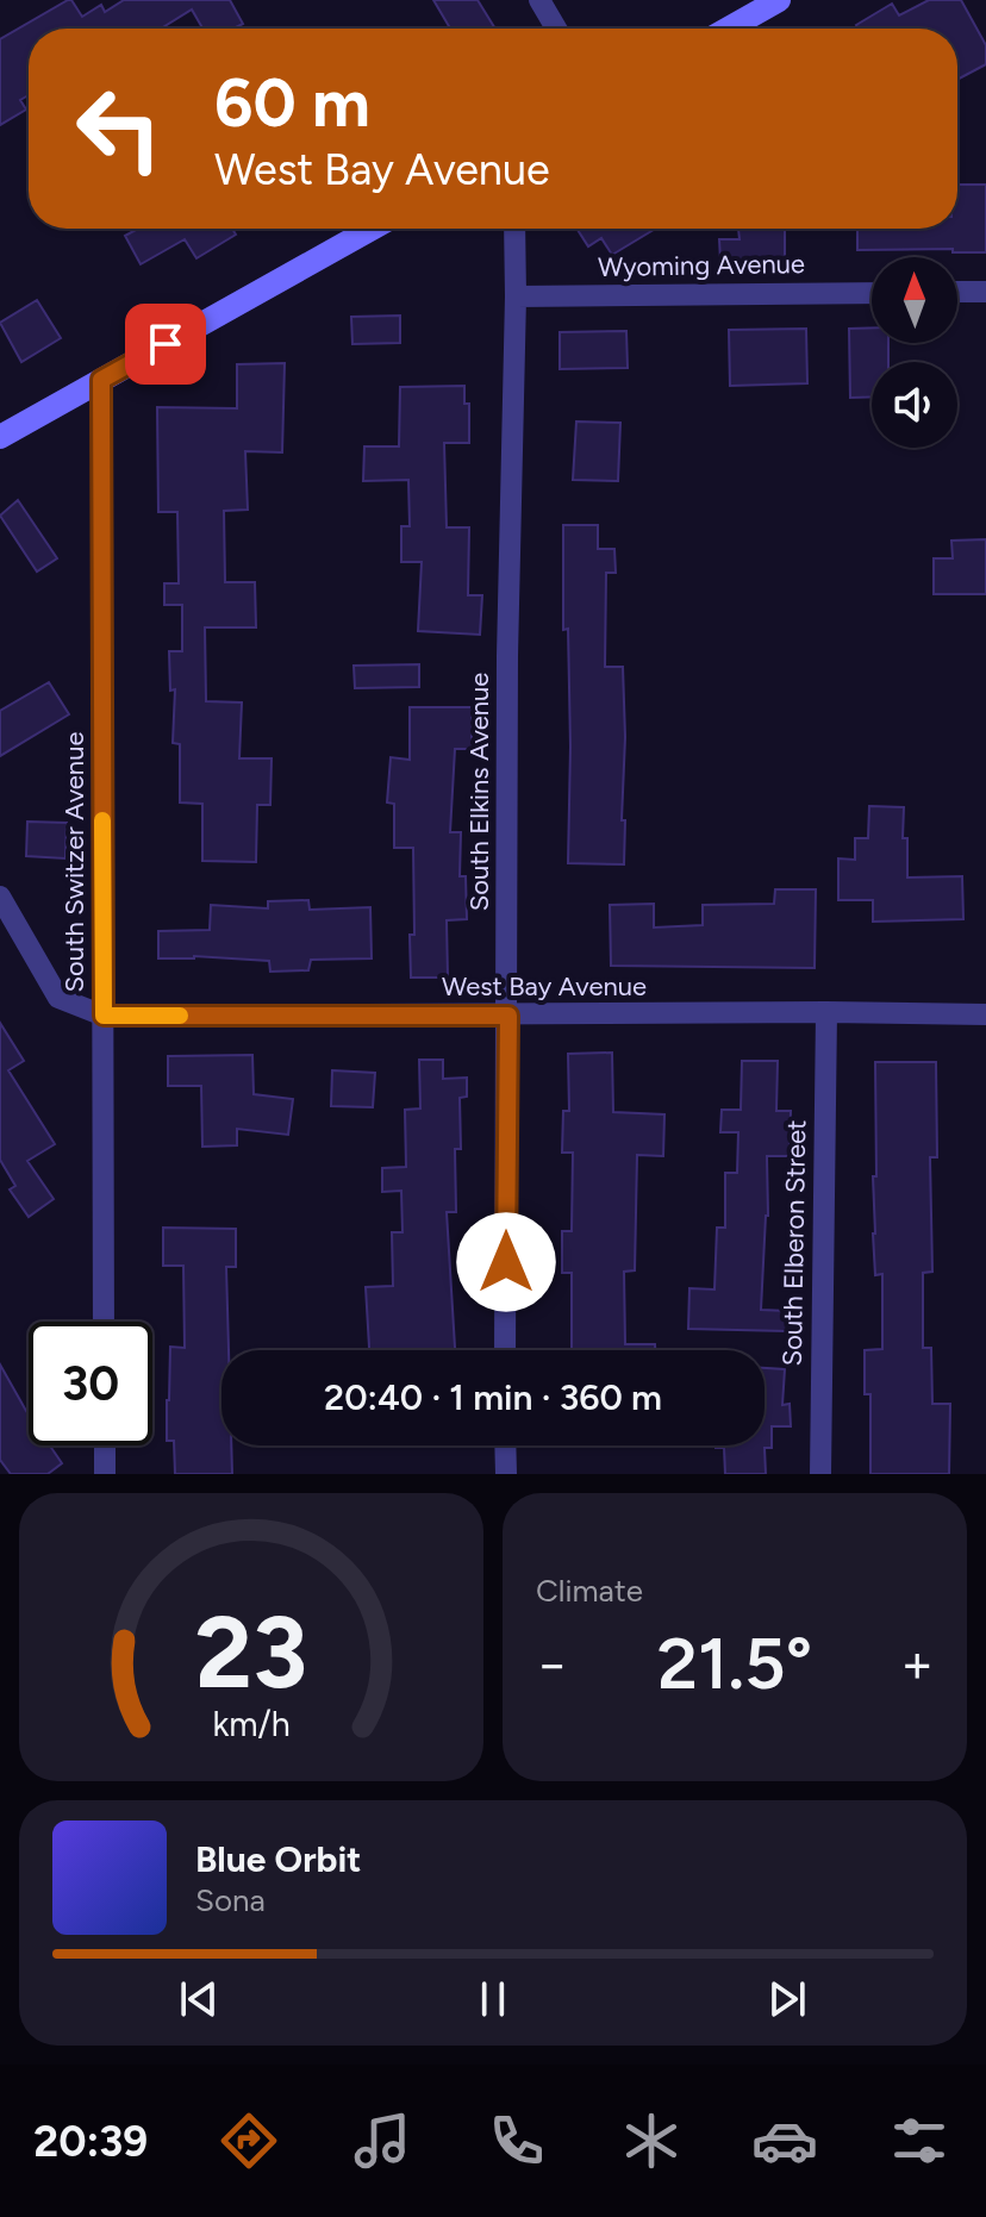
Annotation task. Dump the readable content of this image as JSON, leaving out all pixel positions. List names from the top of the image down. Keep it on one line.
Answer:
{"streets":{"street":["Wyoming Avenue","South Elkins Avenue","South Switzer Avenue","West Bay Avenue","South Elberon Street"]},"crossings":[["Wyoming Avenue","South Elkins Avenue"],["South Elkins Avenue","West Bay Avenue"],["South Switzer Avenue","West Bay Avenue"],["West Bay Avenue","South Elberon Street"]],"north":"top","page":{"turn":["60 m","West Bay Avenue"],"limit":"30","trip":"20:40 · 1 min · 360 m","tile":"Climate","heat":["−","21.5°","+"],"song":["Blue Orbit","Sona"],"tabs":"20:39","gauge":["23","km/h"]}}
